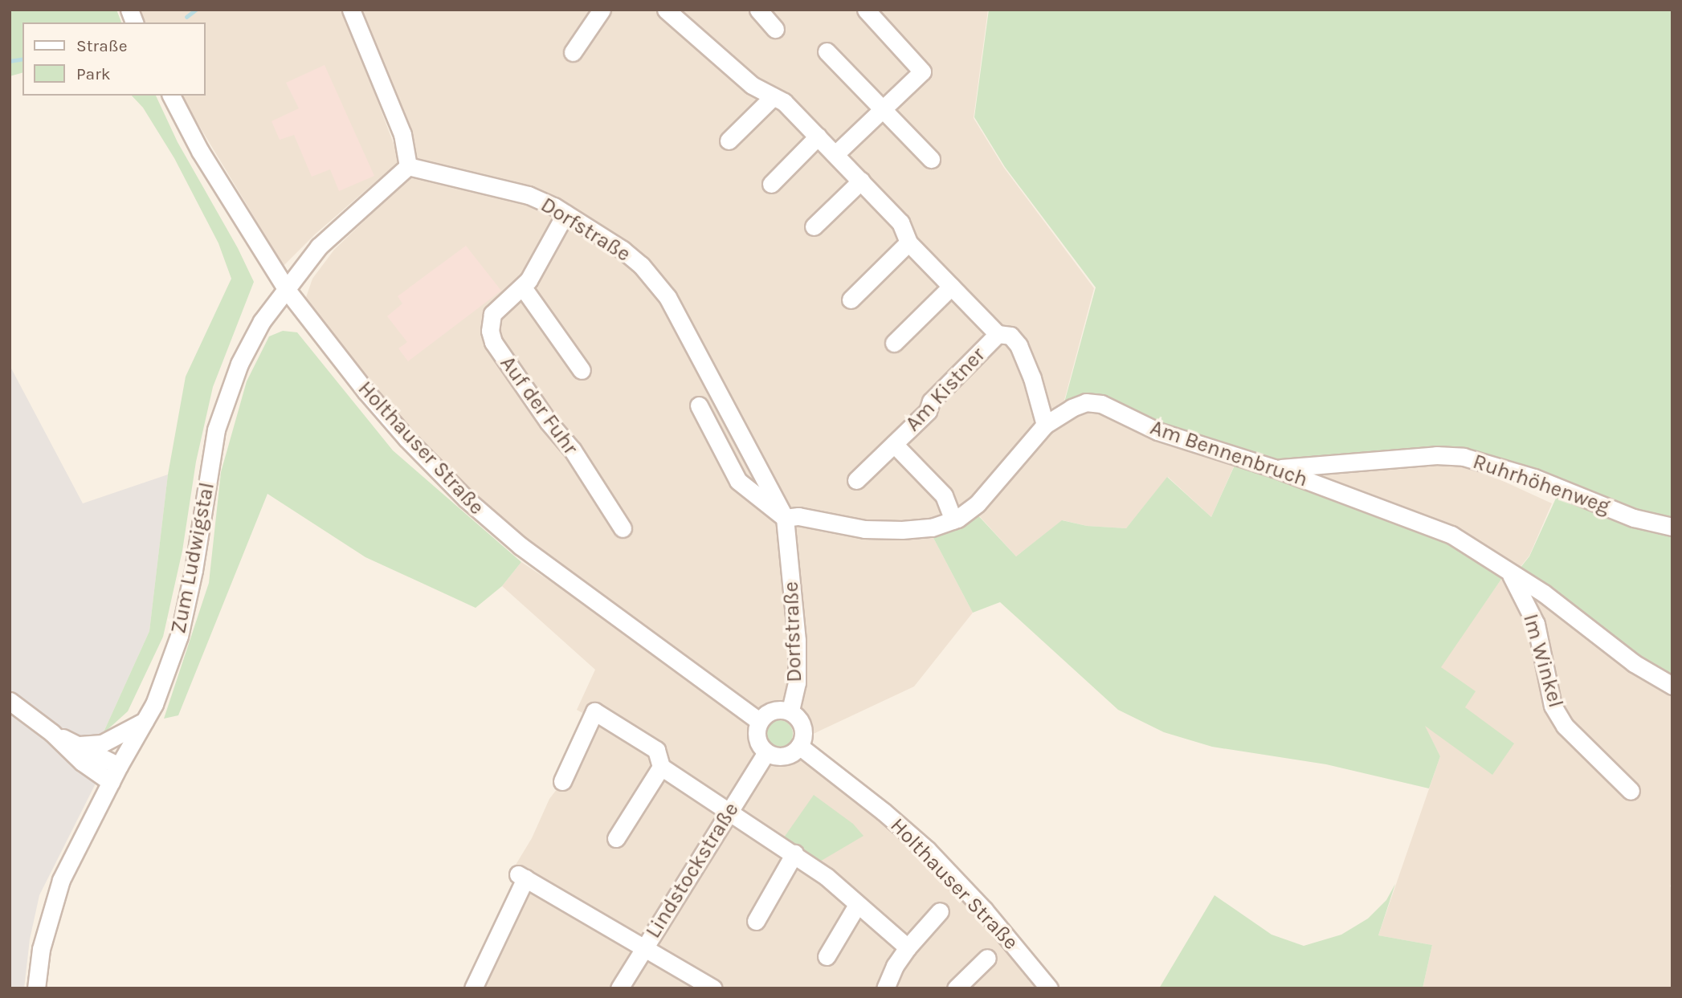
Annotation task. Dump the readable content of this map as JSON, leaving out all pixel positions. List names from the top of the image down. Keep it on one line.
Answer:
{"streets":{"street":["Dorfstraße","Am Kistner","Auf der Fuhr","Holthauser Straße","Am Bennenbruch","Ruhrhöhenweg","Zum Ludwigstal","Im Winkel","Lindstockstraße"]},"crossings":[["Dorfstraße","Auf der Fuhr"],["Dorfstraße","Holthauser Straße"],["Dorfstraße","Am Bennenbruch"],["Dorfstraße","Zum Ludwigstal"],["Dorfstraße","Lindstockstraße"],["Am Kistner","Am Bennenbruch"],["Holthauser Straße","Zum Ludwigstal"],["Holthauser Straße","Lindstockstraße"],["Am Bennenbruch","Ruhrhöhenweg"],["Am Bennenbruch","Im Winkel"]],"legend":["Straße","Park"]}
